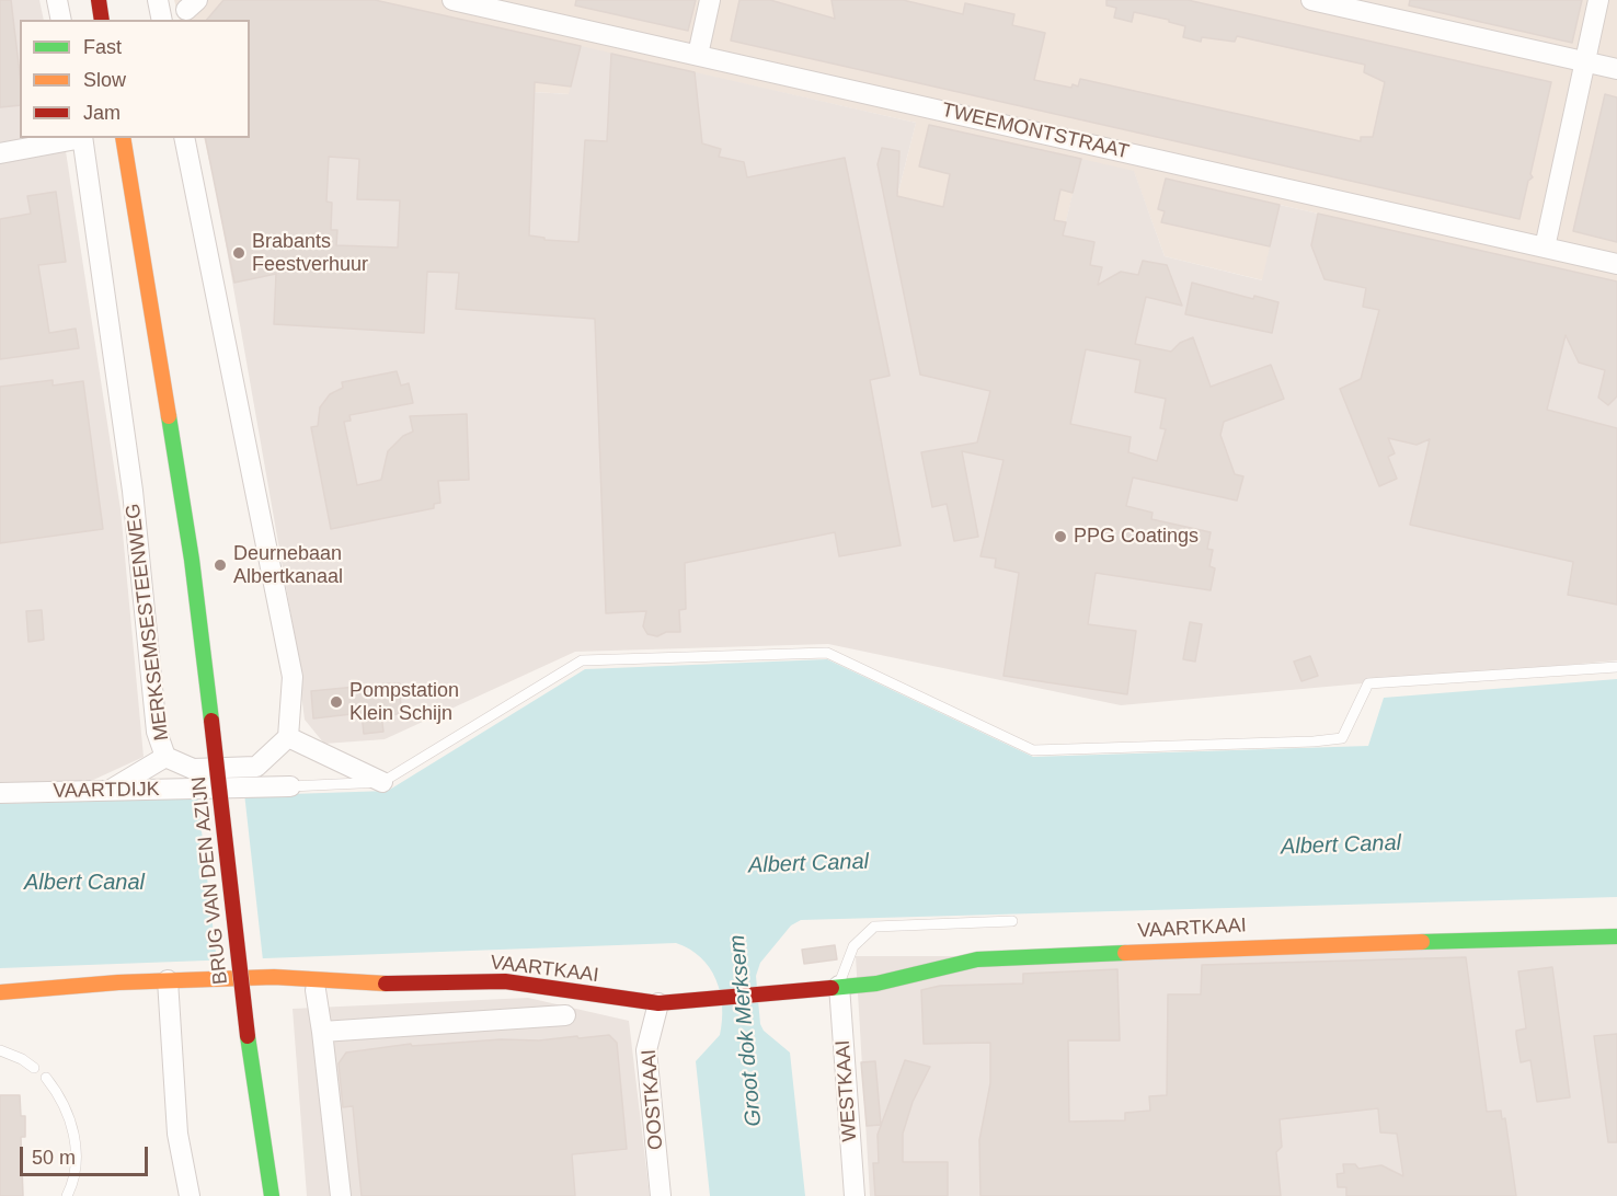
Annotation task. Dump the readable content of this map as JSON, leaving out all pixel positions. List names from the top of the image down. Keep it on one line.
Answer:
{"streets":{"street":["TWEEMONTSTRAAT","MERKSEMSESTEENWEG","VAARTDIJK","BRUG VAN DEN AZIJN","VAARTKAAI","WESTKAAI","OOSTKAAI"]},"crossings":[["VAARTKAAI","WESTKAAI"],["VAARTKAAI","OOSTKAAI"]],"water":["Albert Canal","Groot dok Merksem"],"places":["Brabants Feestverhuur","PPG Coatings","Deurnebaan Albertkanaal","Pompstation Klein Schijn"],"legend":["Fast","Slow","Jam"],"scale_bar":"50 m"}
